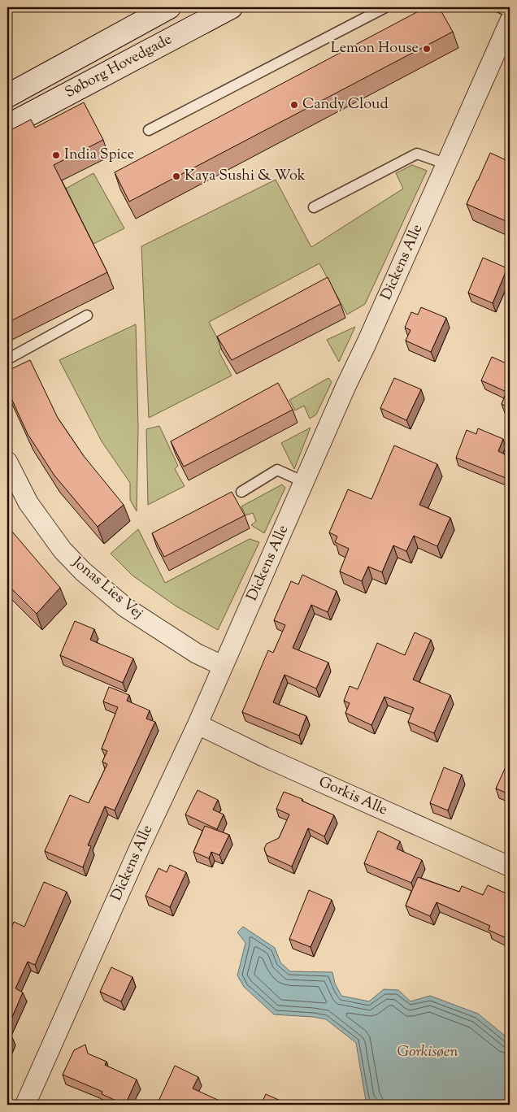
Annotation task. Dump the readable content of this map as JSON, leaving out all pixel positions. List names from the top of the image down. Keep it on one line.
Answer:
{"streets":{"street":["Søborg Hovedgade","Dickens Alle","Jonas Lies Vej","Gorkis Alle"]},"crossings":[["Dickens Alle","Jonas Lies Vej"],["Dickens Alle","Gorkis Alle"]],"water":["Gorkisøen"],"places":["Lemon House","Candy Cloud","India Spice","Kaya Sushi & Wok"]}
